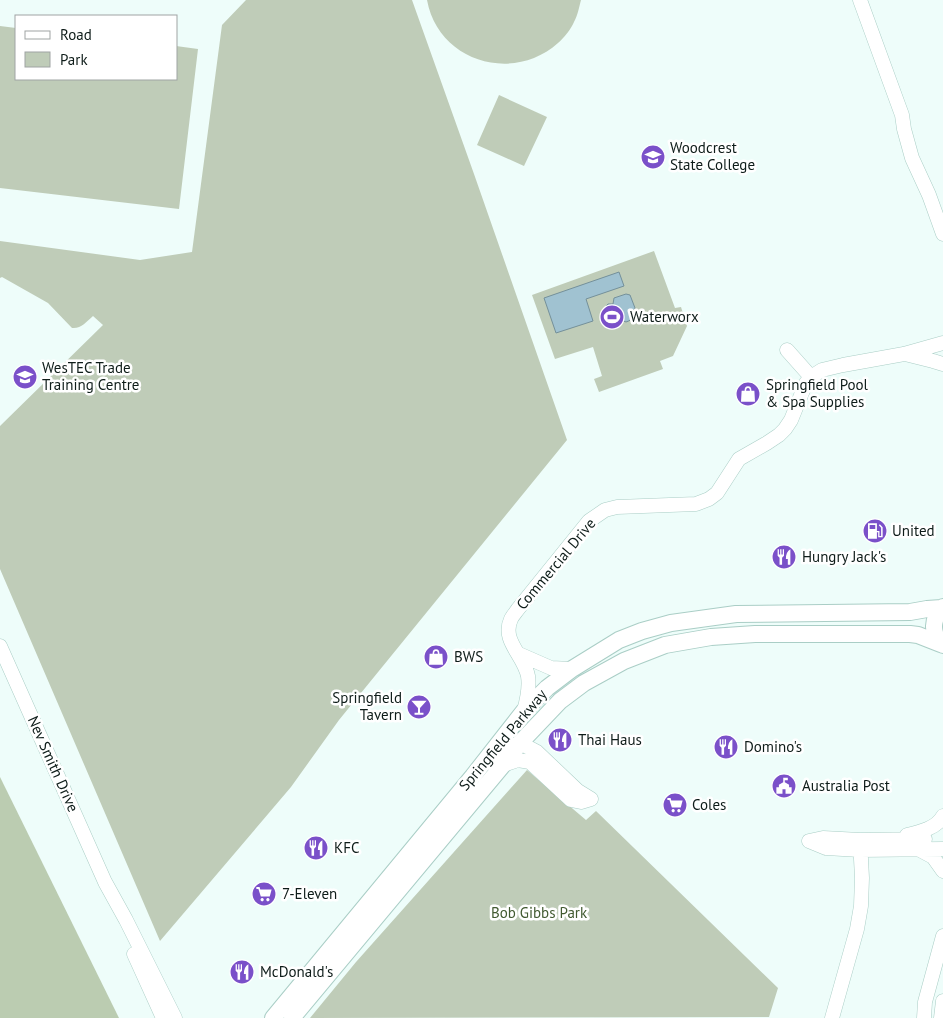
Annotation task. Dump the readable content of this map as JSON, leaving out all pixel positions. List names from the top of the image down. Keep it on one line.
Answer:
{"streets":{"main road":["Springfield Parkway"],"street":["Commercial Drive","Nev Smith Drive"]},"crossings":[["Commercial Drive","Springfield Parkway"]],"parks":["Bob Gibbs Park"],"places":{"school or university":["Woodcrest State College","WesTEC Trade Training Centre"],"sports":["Waterworx"],"shop":["Springfield Pool & Spa Supplies","BWS"],"fuel station":["United"],"restaurant":["Hungry Jack's","Thai Haus","Domino's","KFC","McDonald's"],"bar":["Springfield Tavern"],"public building":["Australia Post"],"supermarket":["Coles","7-Eleven"]},"legend":["Road","Park"]}
